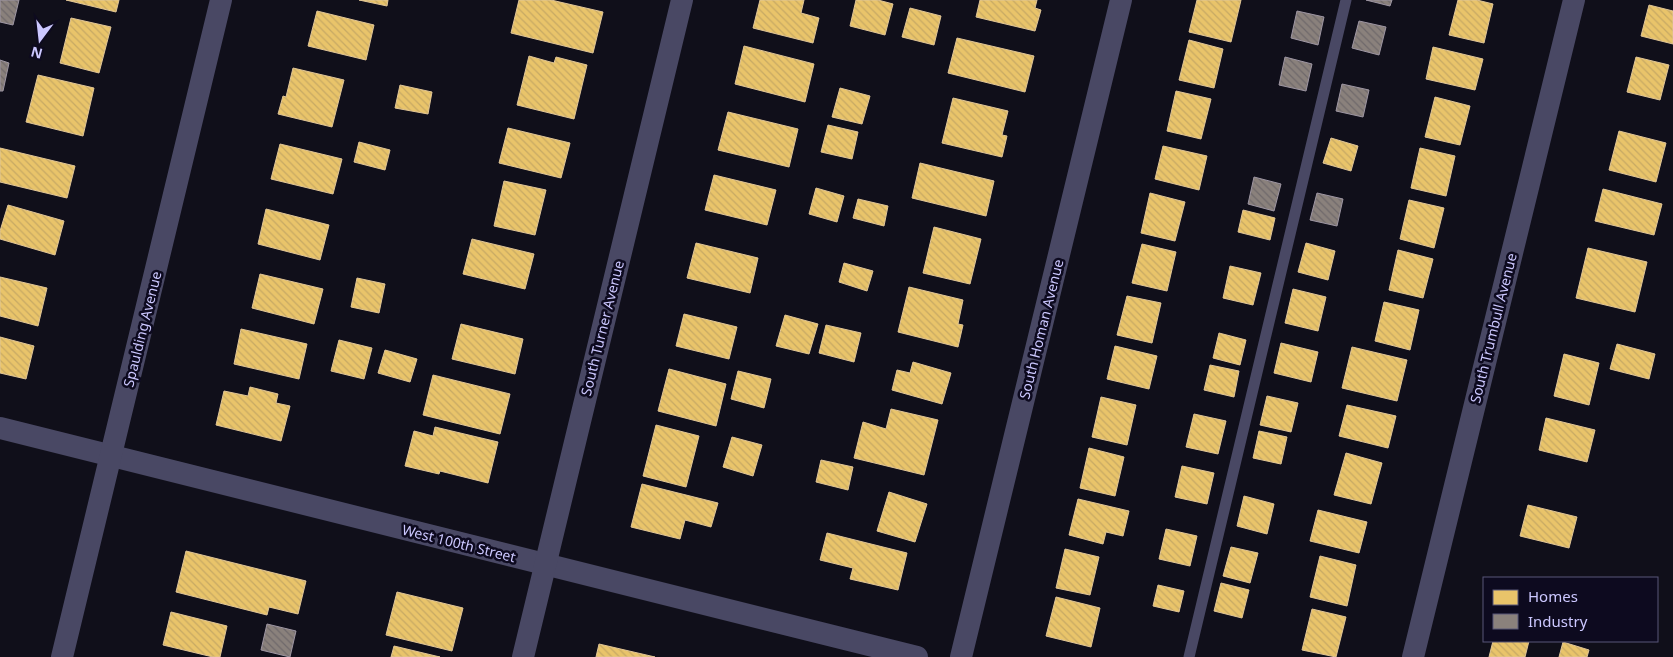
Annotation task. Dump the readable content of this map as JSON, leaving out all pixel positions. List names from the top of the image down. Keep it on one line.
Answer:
{"streets":{"street":["South Turner Avenue","South Trumbull Avenue","Spaulding Avenue","South Homan Avenue","West 100th Street"]},"crossings":[["South Turner Avenue","West 100th Street"],["Spaulding Avenue","West 100th Street"]],"legend":["Homes","Industry"],"north":"bottom"}
